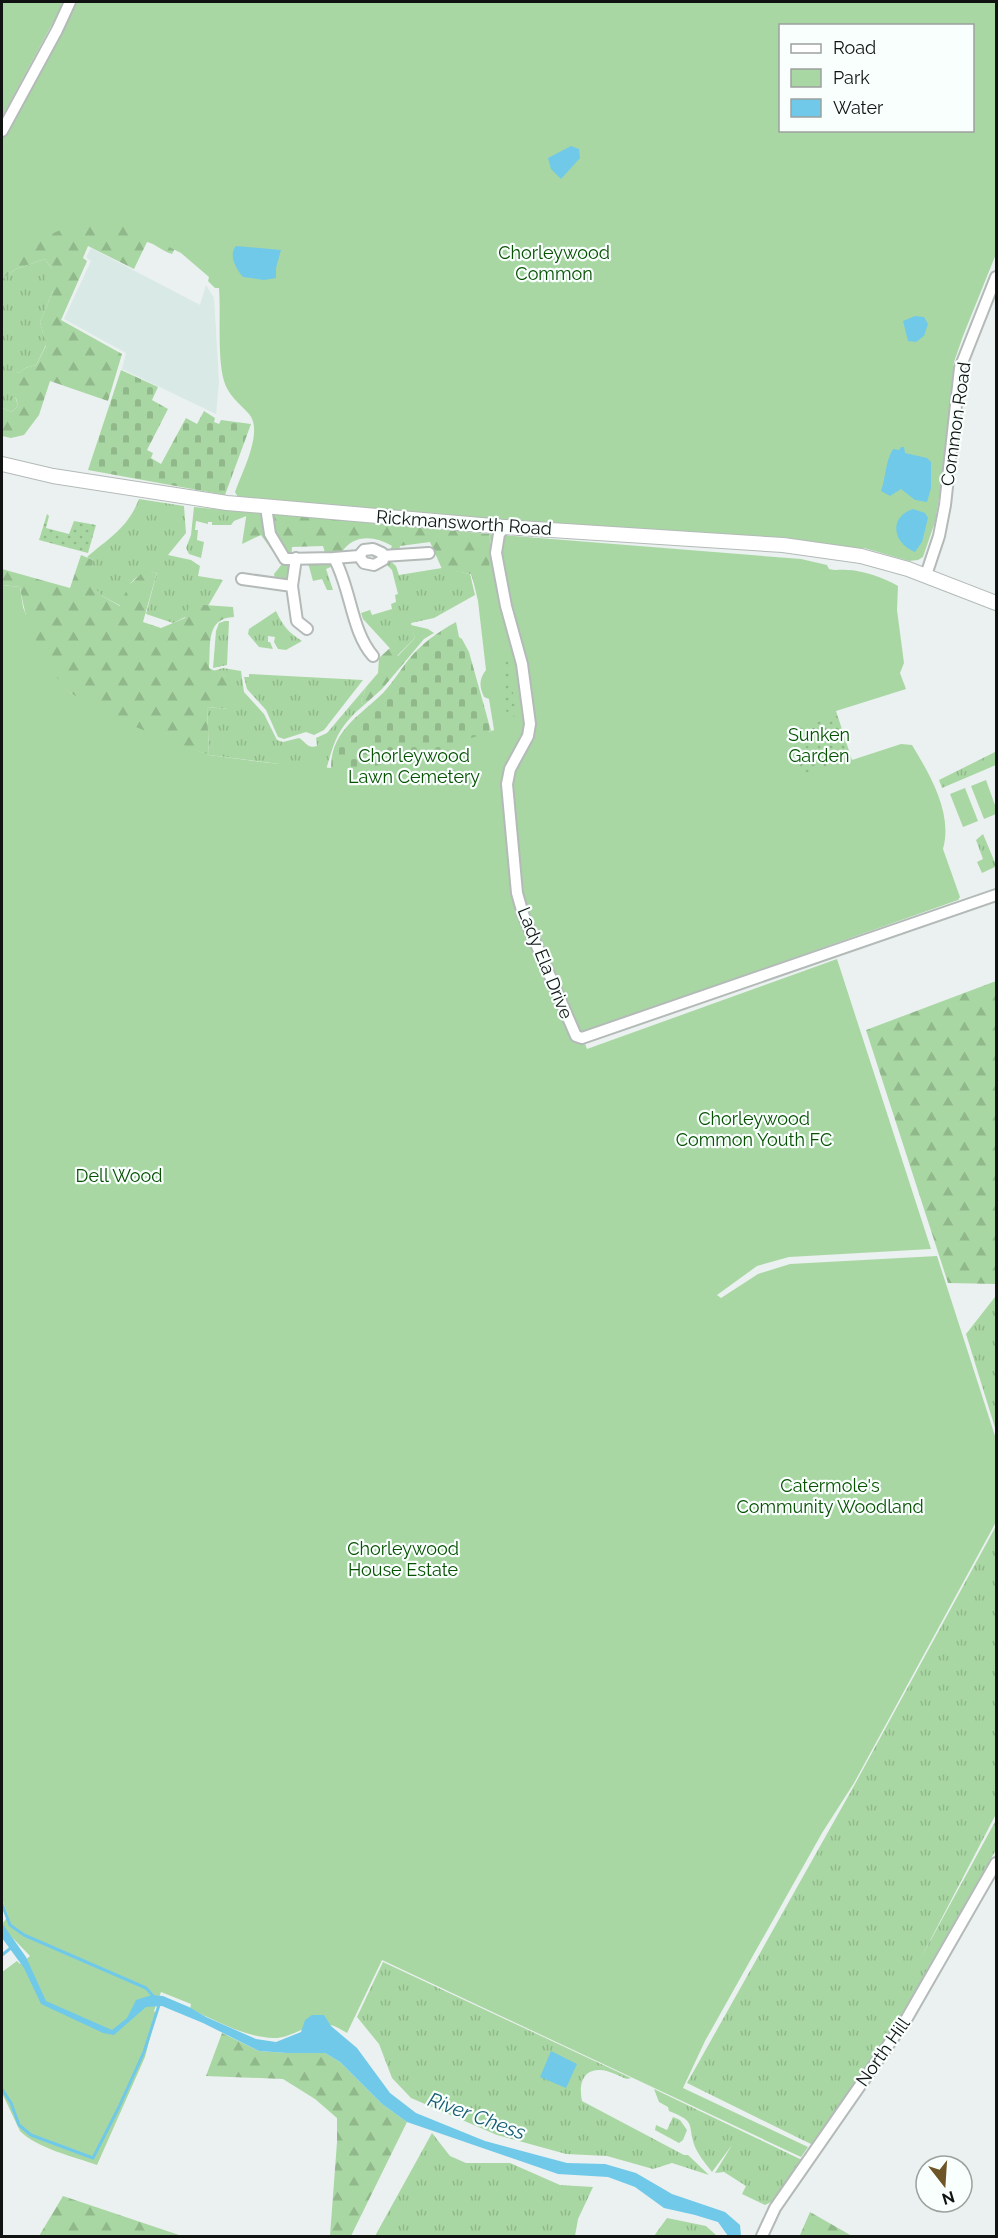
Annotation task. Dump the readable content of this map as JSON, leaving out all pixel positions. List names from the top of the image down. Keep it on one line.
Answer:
{"streets":{"main road":["Rickmansworth Road"],"street":["Common Road","Lady Ela Drive","North Hill"]},"crossings":[["Common Road","Rickmansworth Road"],["Rickmansworth Road","Lady Ela Drive"]],"water":["River Chess"],"parks":["Chorleywood Common","Sunken Garden","Chorleywood Lawn Cemetery","Chorleywood Common Youth FC","Dell Wood","Catermole's Community Woodland","Chorleywood House Estate"],"legend":["Road","Park","Water"],"north":"bottom"}
